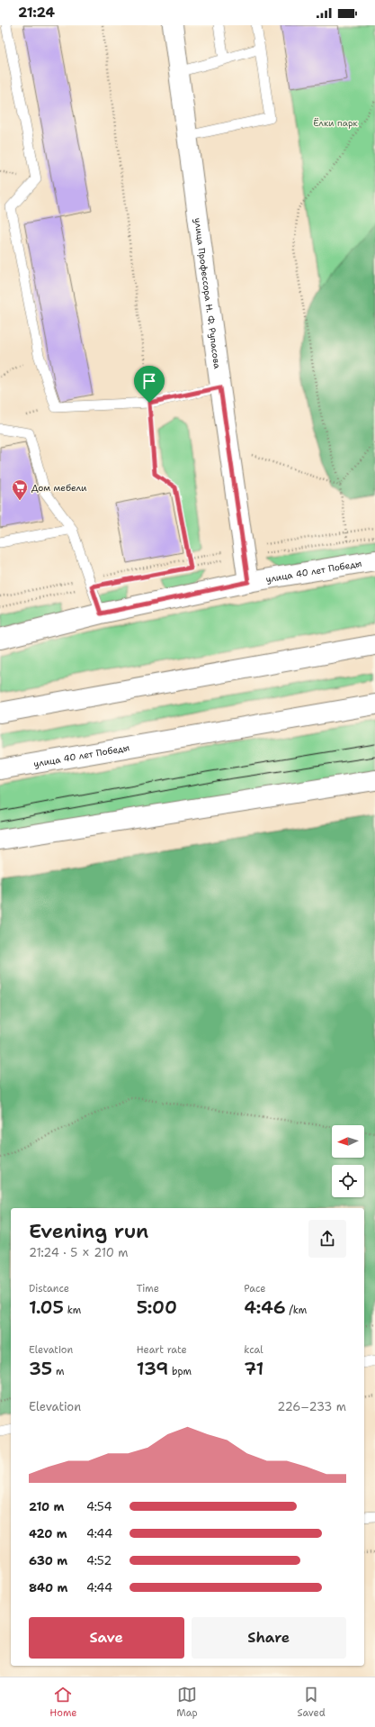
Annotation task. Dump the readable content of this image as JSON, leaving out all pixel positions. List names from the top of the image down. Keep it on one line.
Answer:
{"streets":{"street":["улица Профессора Н. Ф. Рупасова","улица 40 лет Победы"]},"crossings":[["улица Профессора Н. Ф. Рупасова","улица 40 лет Победы"]],"parks":["Ёлки парк"],"places":{"supermarket":["Дом мебели"]},"north":"left","page":{"status":"21:24","heading":["Evening run","21:24 · 5 × 210 m"],"stats":[["Distance","1.05 km"],["Time","5:00"],["Pace","4:46 /km"],["Elevation","35 m"],["Heart rate","139 bpm"],["kcal","71"]],"chart":["Elevation","226–233 m"],"list":[{"name":"210 m","note":"4:54"},{"name":"420 m","note":"4:44"},{"name":"630 m","note":"4:52"},{"name":"840 m","note":"4:44"}],"buttons":["Save","Share"],"tabs":["Home","Map","Saved"]}}
